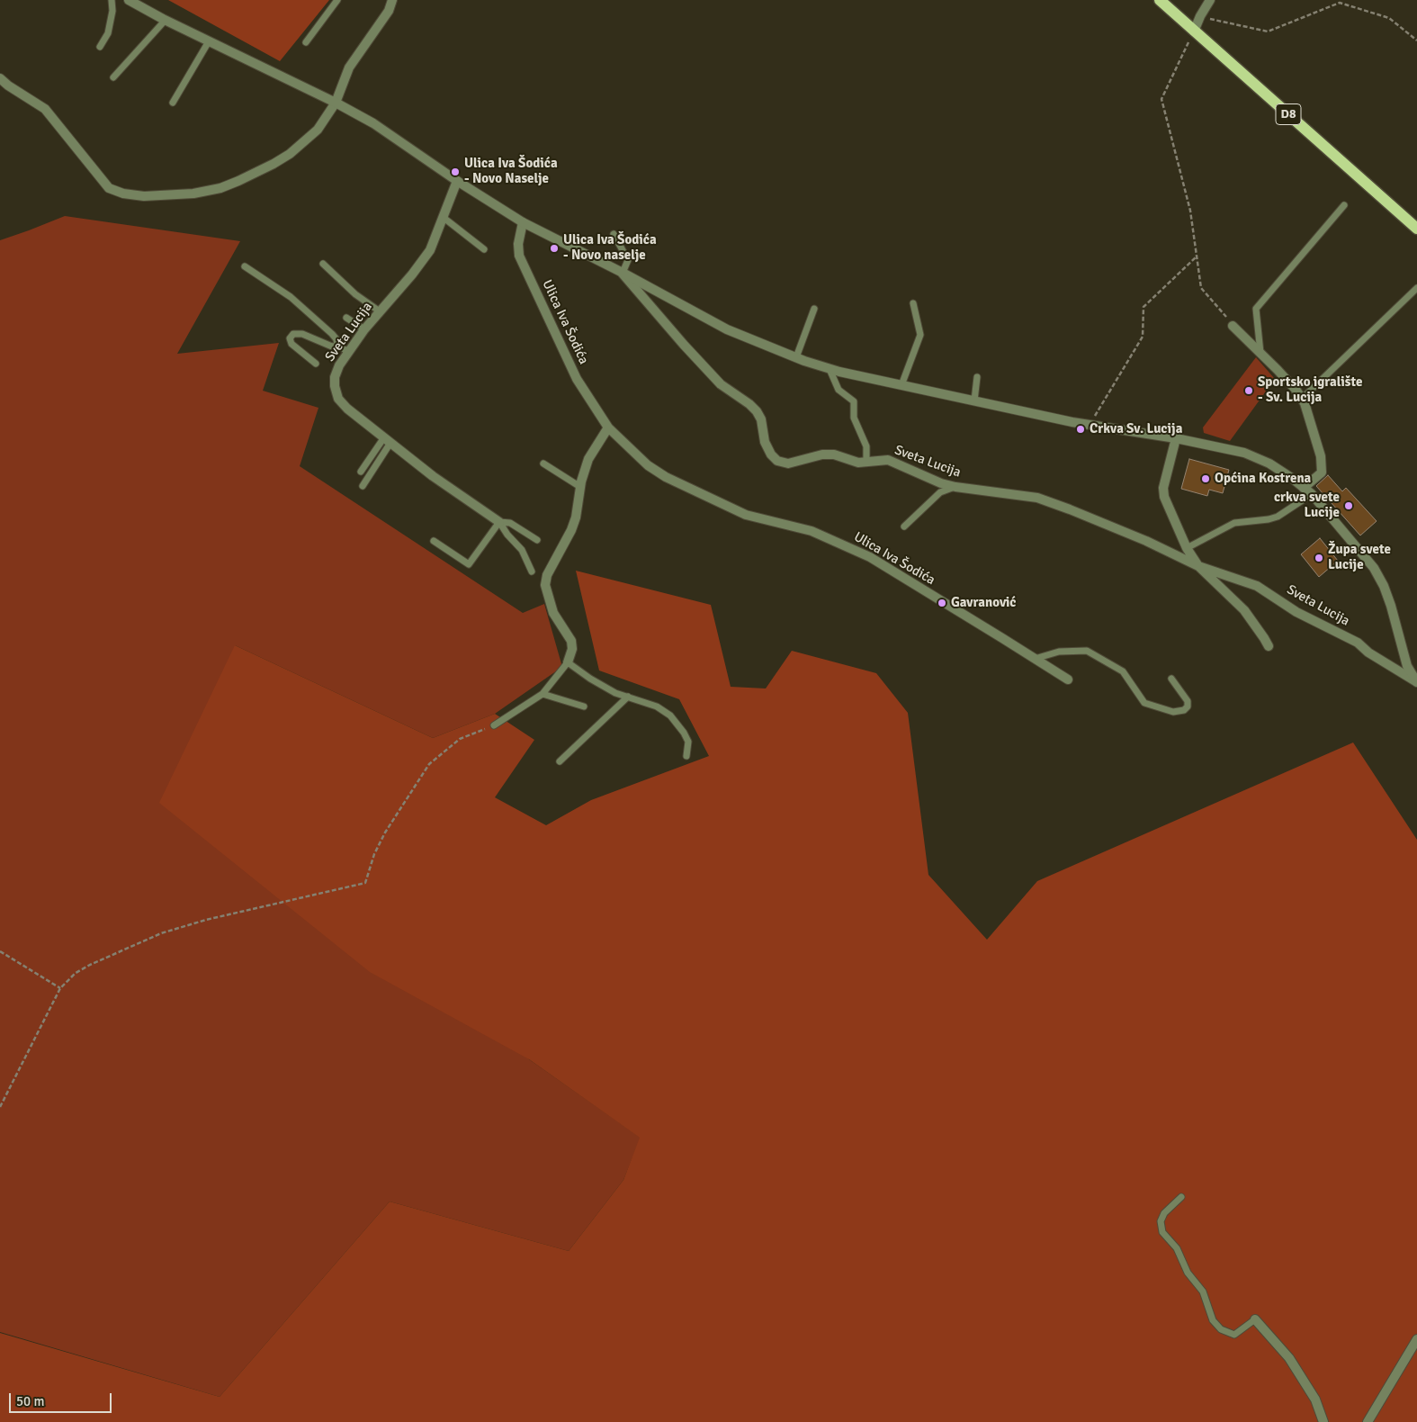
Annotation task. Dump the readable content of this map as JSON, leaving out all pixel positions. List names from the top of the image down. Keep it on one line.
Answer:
{"streets":{"main road":["D8"],"street":["Ulica Iva Šodića","Sveta Lucija"]},"crossings":[["Ulica Iva Šodića","Sveta Lucija"]],"places":["Ulica Iva Šodića - Novo Naselje","Ulica Iva Šodića - Novo naselje","Sportsko igralište - Sv. Lucija","Crkva Sv. Lucija","Općina Kostrena","crkva svete Lucije","Župa svete Lucije","Gavranović"],"scale_bar":"50 m"}
